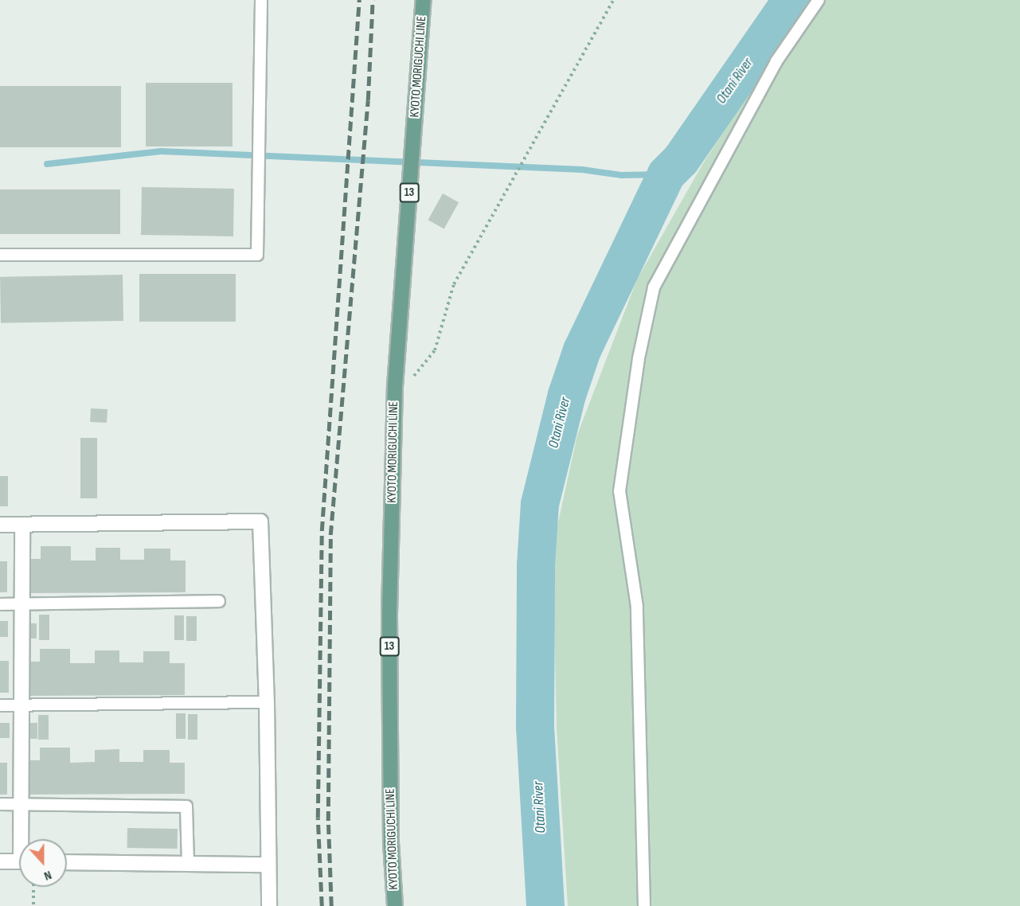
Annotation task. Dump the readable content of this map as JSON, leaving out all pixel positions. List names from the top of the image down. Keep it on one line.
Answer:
{"streets":{"main road":["KYOTO MORIGUCHI LINE","13"]},"water":["Otani River"],"north":"bottom"}
